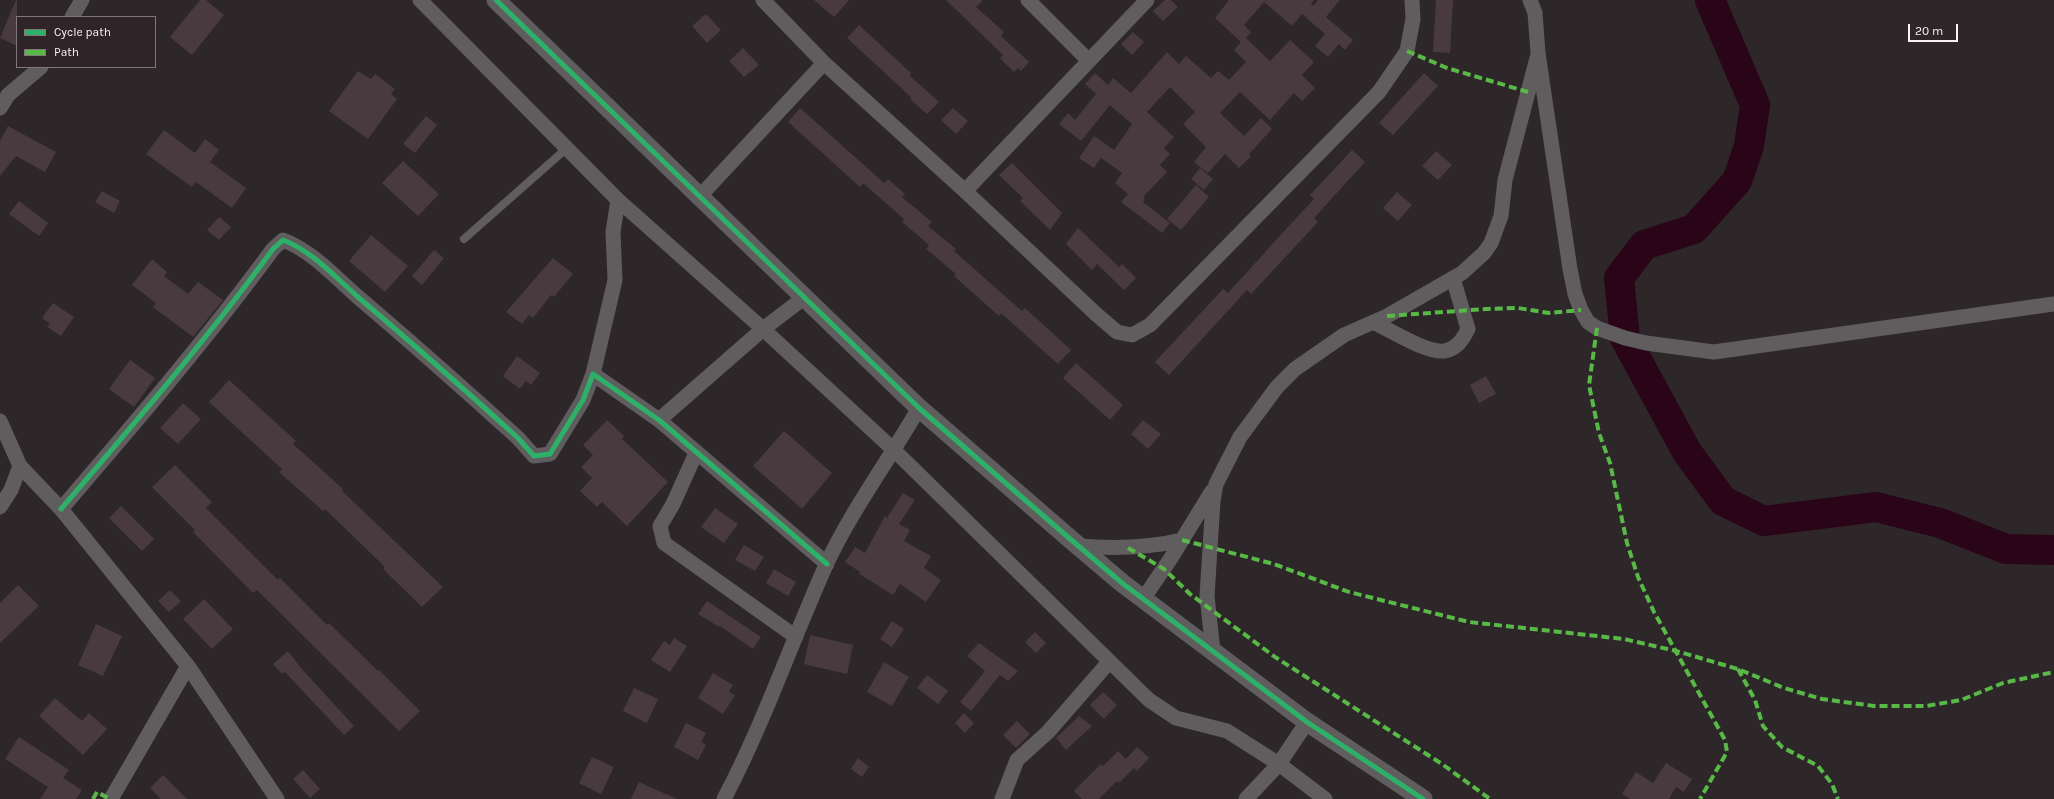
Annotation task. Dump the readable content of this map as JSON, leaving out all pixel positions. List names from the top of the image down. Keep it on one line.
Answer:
{"legend":["Cycle path","Path"],"scale_bar":"20 m"}
